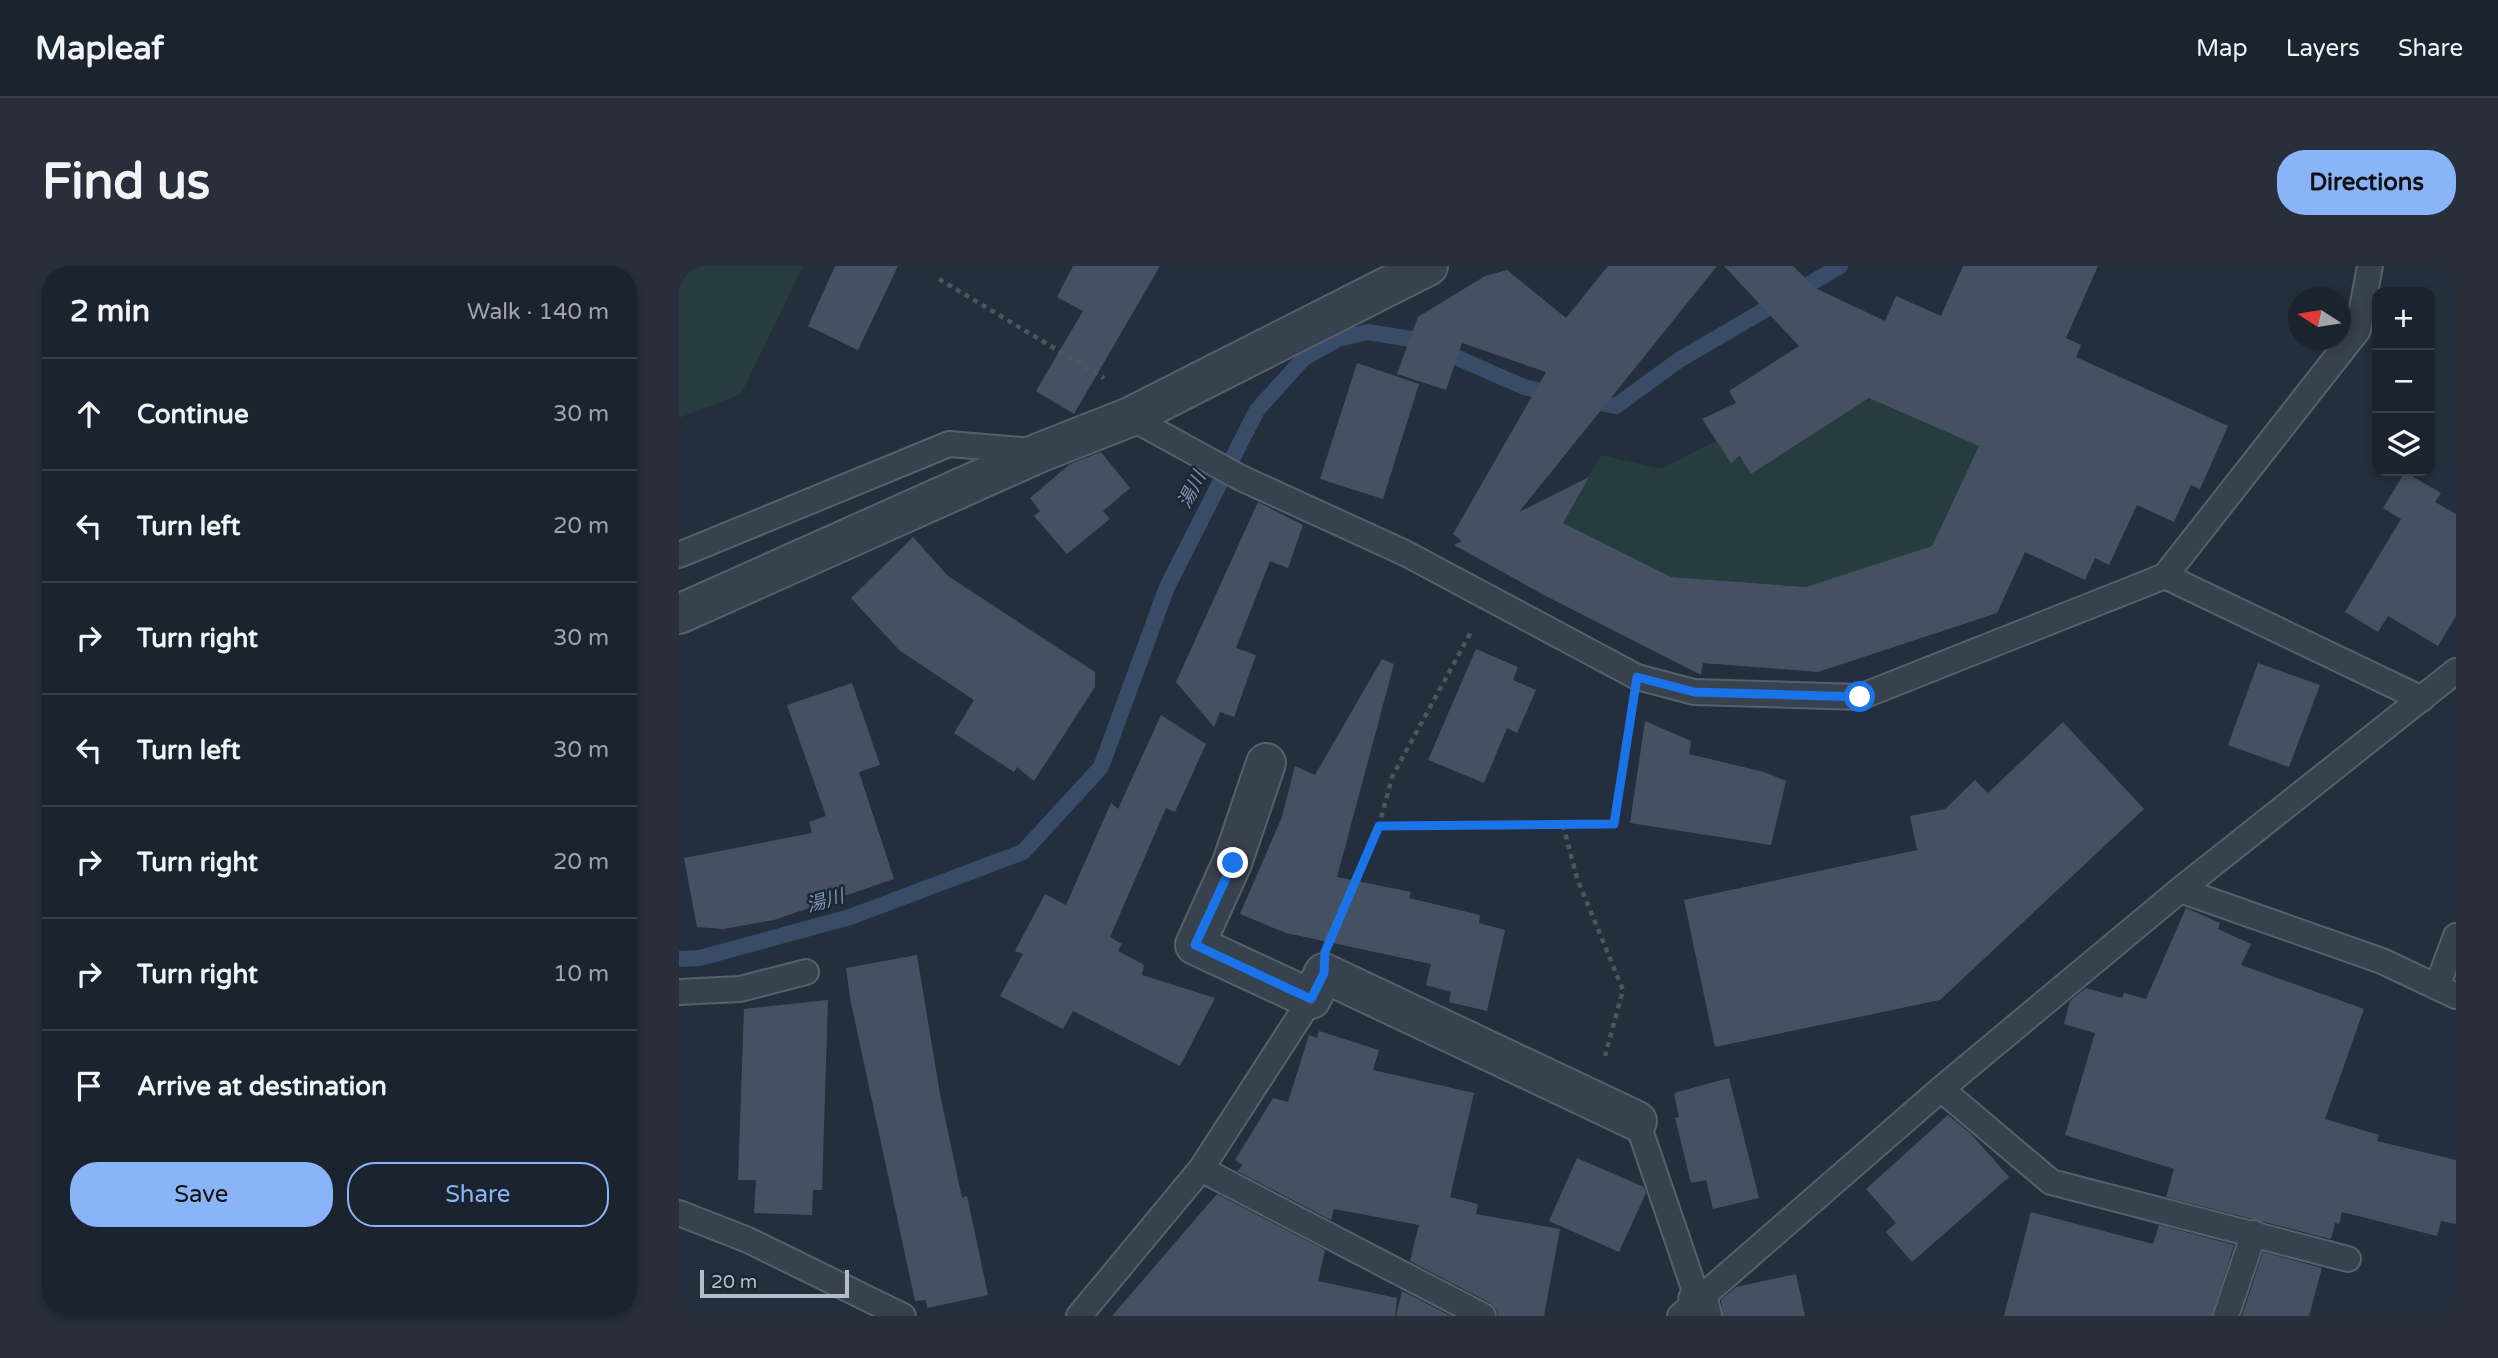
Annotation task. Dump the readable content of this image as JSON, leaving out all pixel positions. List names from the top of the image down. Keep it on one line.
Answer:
{"water":["湯川"],"scale_bar":"20 m","north":"left","page":{"header":"Mapleaf","nav":["Map","Layers","Share"],"buttons":["Directions",["Save","Share"]],"title":"Find us","heading":["2 min","Walk · 140 m"],"map_buttons":["+","−"],"list":[["Continue","30 m"],["Turn left","20 m"],["Turn right","30 m"],["Turn left","30 m"],["Turn right","20 m"],["Turn right","10 m"],"Arrive at destination"],"scale":"20 m"}}
